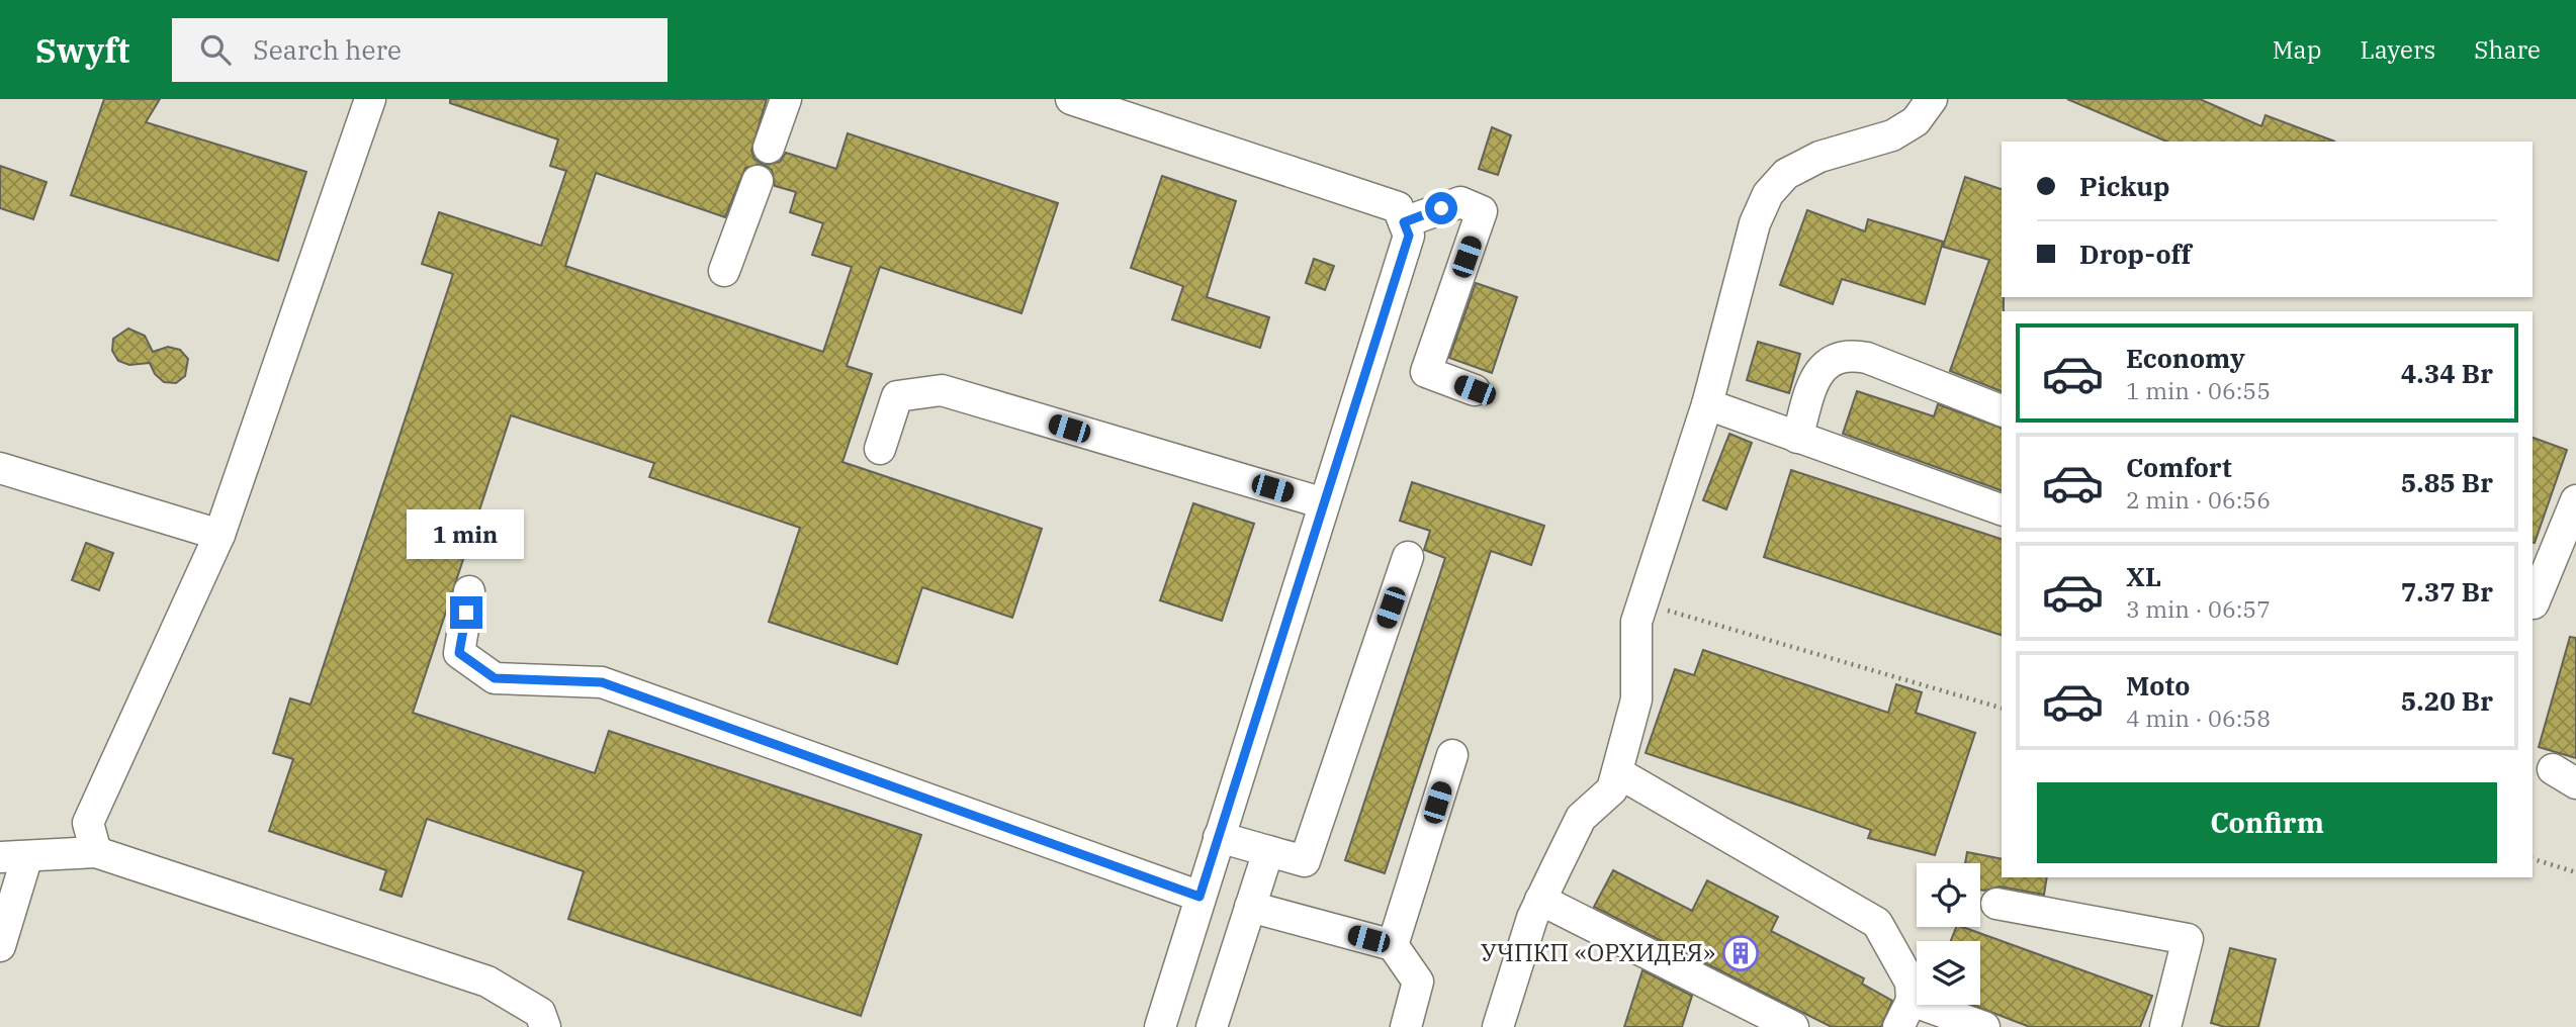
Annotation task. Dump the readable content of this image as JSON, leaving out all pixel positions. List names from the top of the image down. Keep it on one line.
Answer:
{"places":{"building":["УЧПКП «ОРХИДЕЯ»"]},"page":{"header":"Swyft","search":"Search here","nav":["Map","Layers","Share"],"banner":["Pickup","Drop-off"],"list":[{"name":"Economy","note":"1 min · 06:55","value":"4.34 Br"},{"name":"Comfort","note":"2 min · 06:56","value":"5.85 Br"},{"name":"XL","note":"3 min · 06:57","value":"7.37 Br"},{"name":"Moto","note":"4 min · 06:58","value":"5.20 Br"}],"bubble":"1 min","buttons":"Confirm"}}
